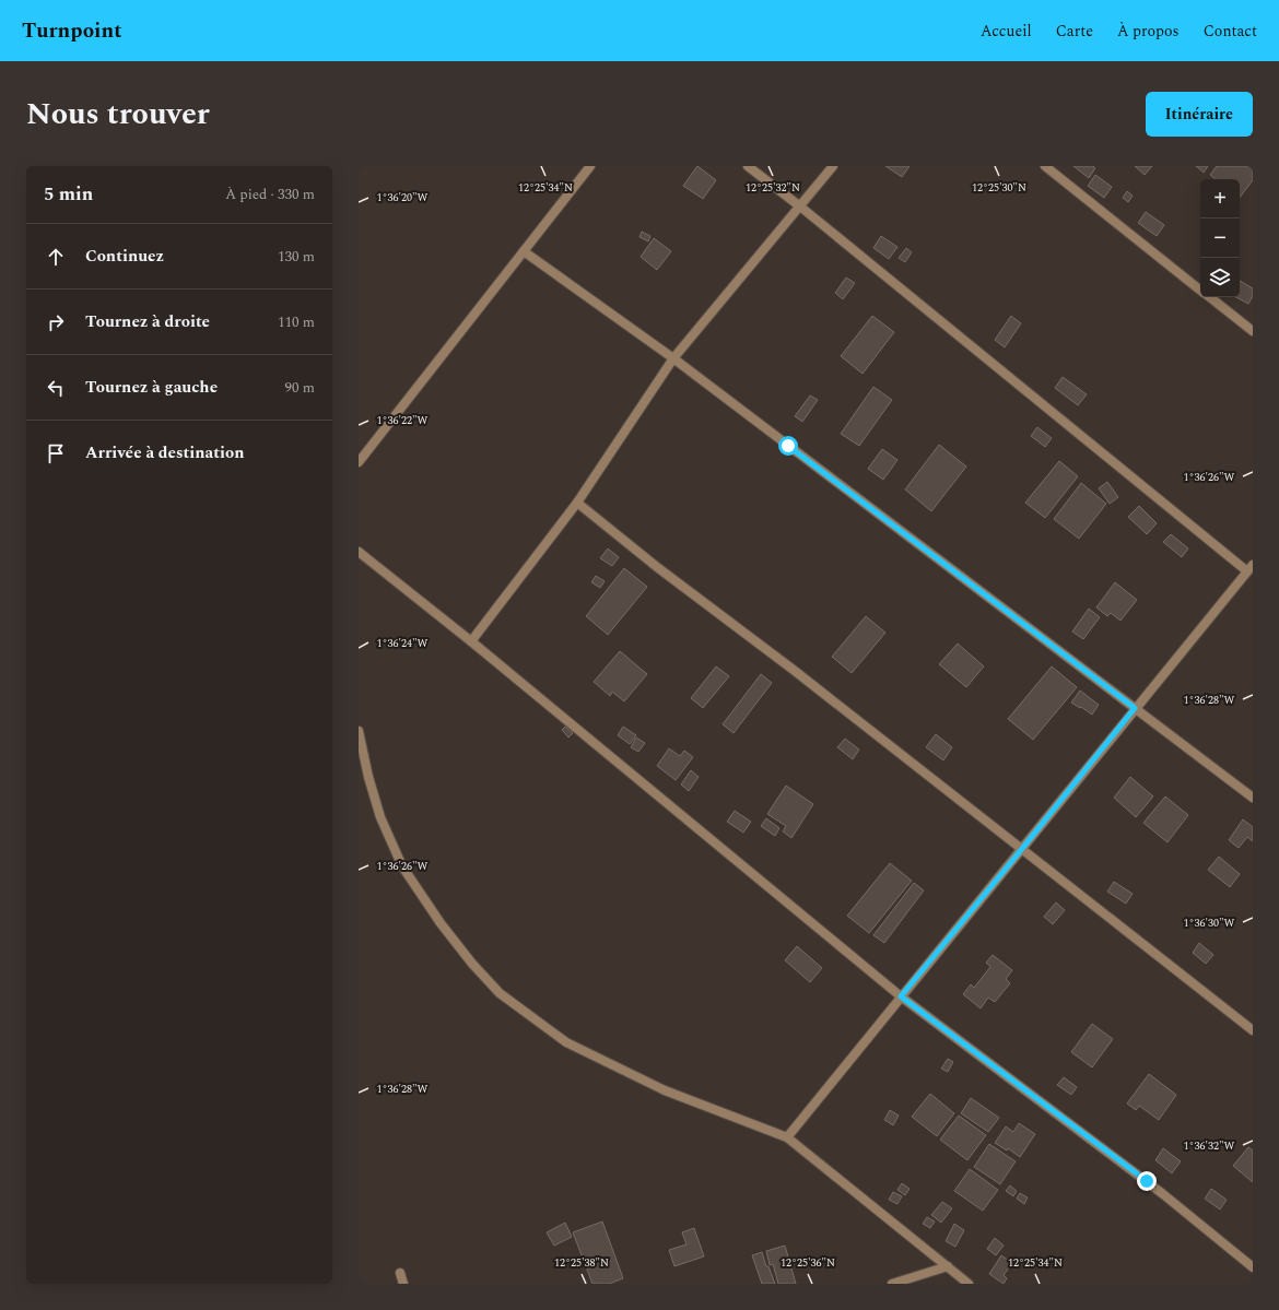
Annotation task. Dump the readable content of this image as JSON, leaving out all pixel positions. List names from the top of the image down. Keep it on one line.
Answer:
{"page":{"header":"Turnpoint","nav":["Accueil","Carte","À propos","Contact"],"title":"Nous trouver","buttons":"Itinéraire","heading":["5 min","À pied · 330 m"],"map_buttons":["+","−"],"list":[["Continuez","130 m"],["Tournez à droite","110 m"],["Tournez à gauche","90 m"],"Arrivée à destination"]},"coordinates":["12°25'34\"N","12°25'32\"N","12°25'30\"N","1°36'20\"W","1°36'22\"W","1°36'26\"W","1°36'24\"W","1°36'28\"W","1°36'30\"W","1°36'32\"W","12°25'38\"N","12°25'36\"N"]}
